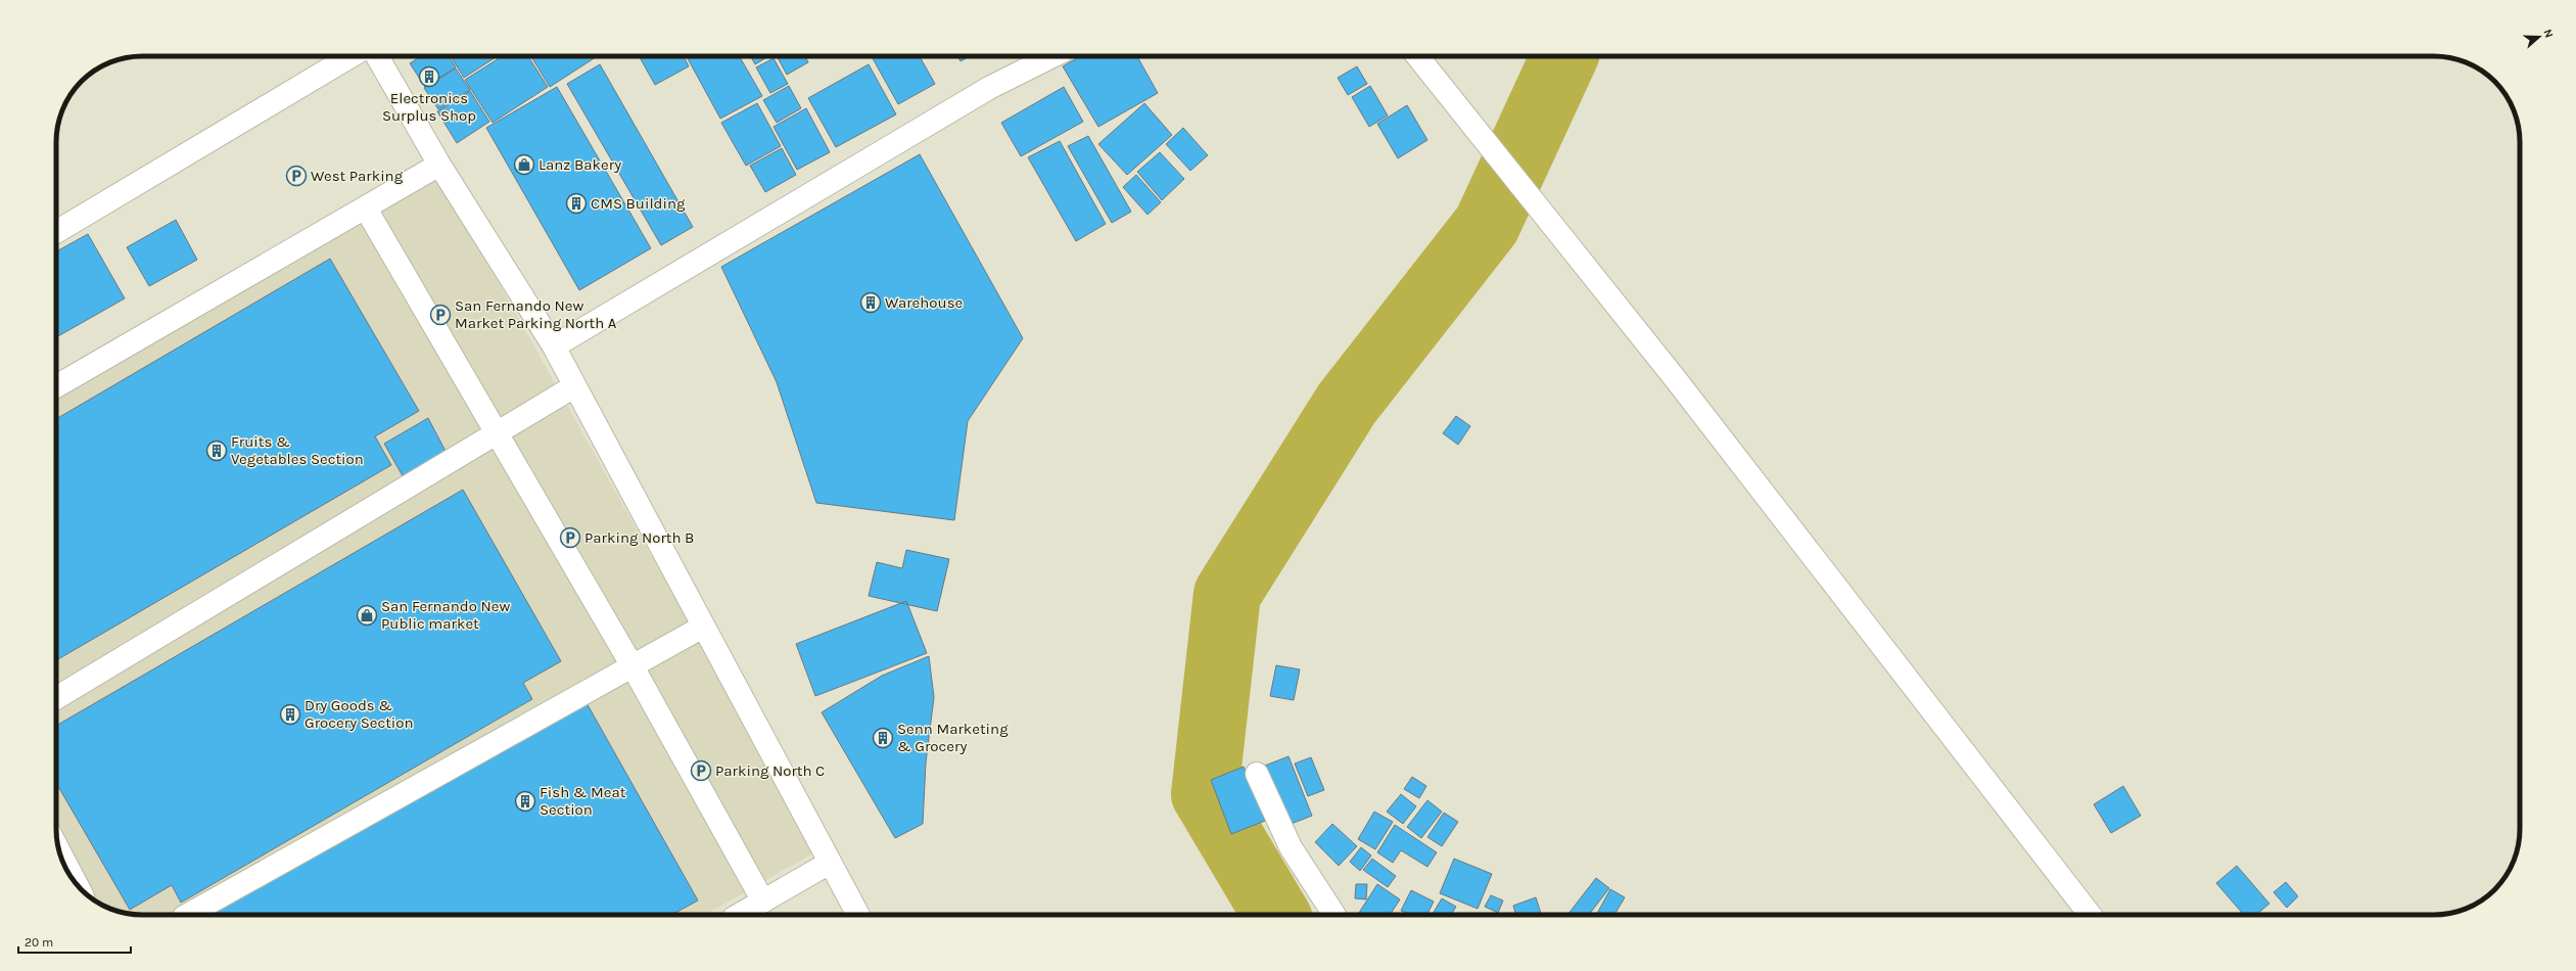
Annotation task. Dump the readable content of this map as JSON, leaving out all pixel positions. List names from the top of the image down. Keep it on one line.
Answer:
{"places":{"building":["Electronics Surplus Shop","CMS Building","Warehouse","Fruits & Vegetables Section","Dry Goods & Grocery Section","Senn Marketing & Grocery","Fish & Meat Section"],"shop":["Lanz Bakery","San Fernando New Public market"],"parking":["West Parking","San Fernando New Market Parking North A","Parking North B","Parking North C"]},"scale_bar":"20 m","north":"right"}
